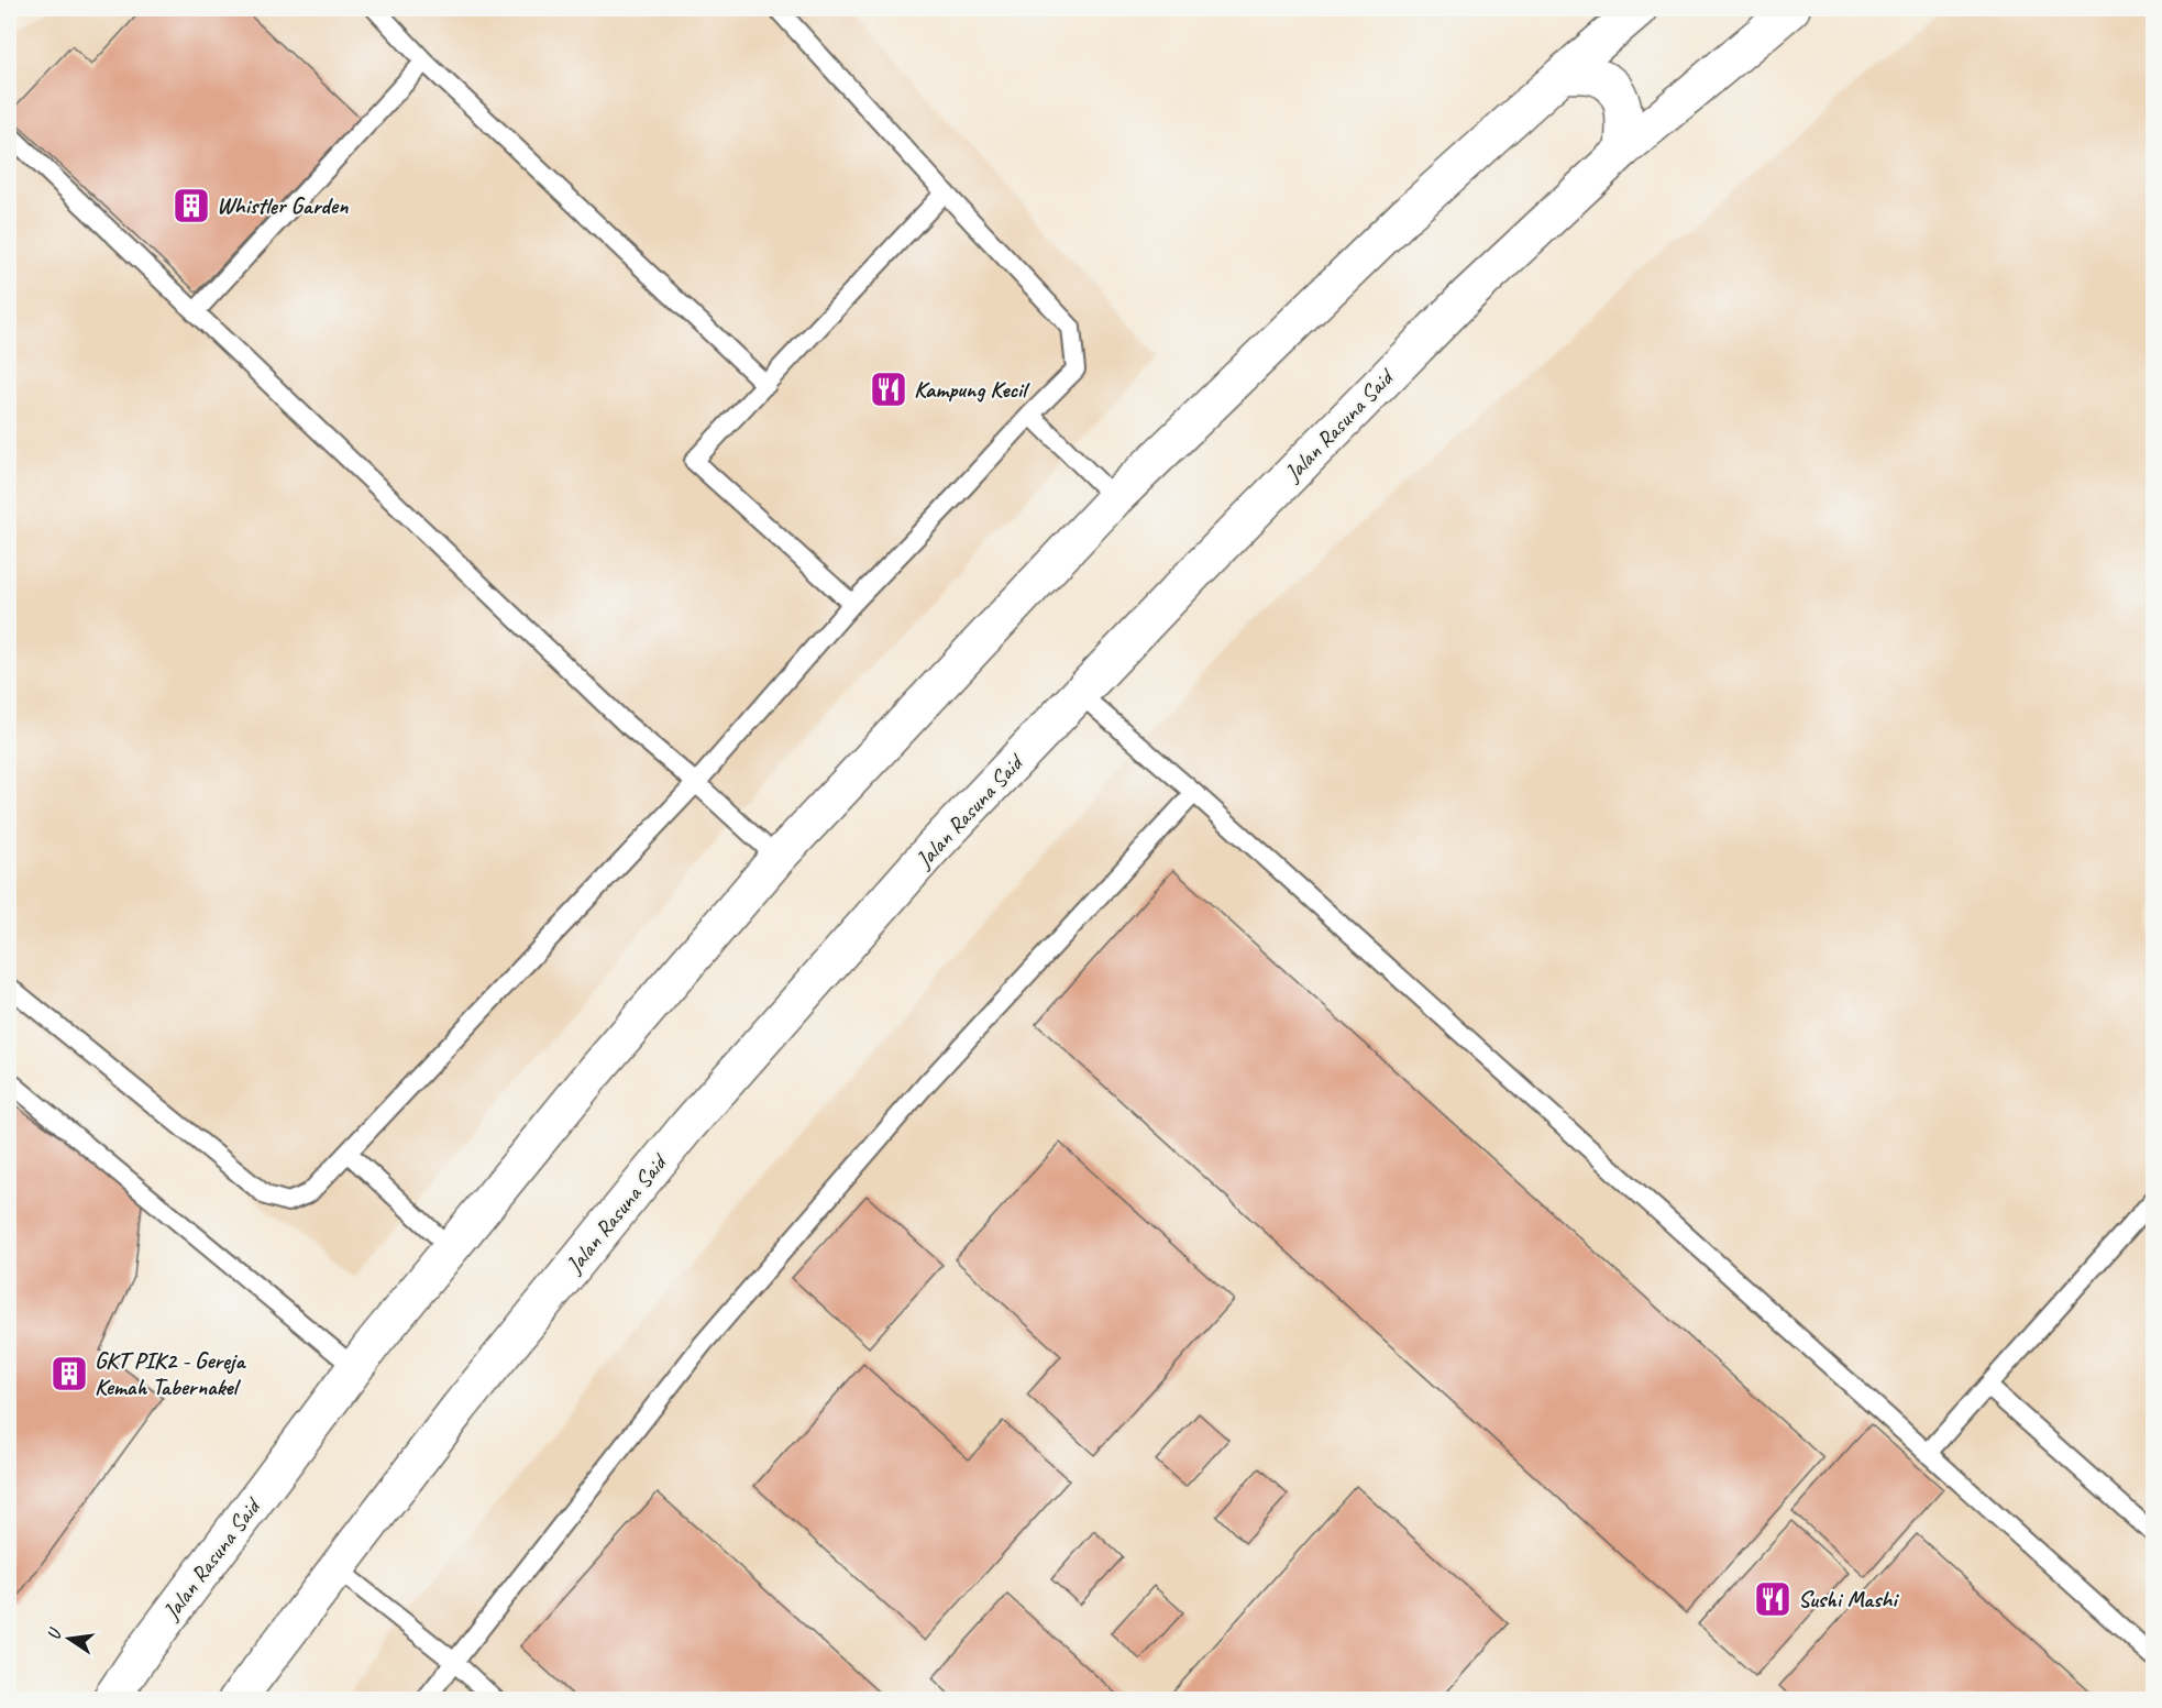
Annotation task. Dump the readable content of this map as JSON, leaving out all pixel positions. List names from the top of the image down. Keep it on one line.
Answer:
{"streets":{"street":["Jalan Rasuna Said"]},"places":{"building":["Whistler Garden","GKT PIK2 - Gereja Kemah Tabernakel"],"restaurant":["Kampung Kecil","Sushi Mashi"]},"north":"left"}
